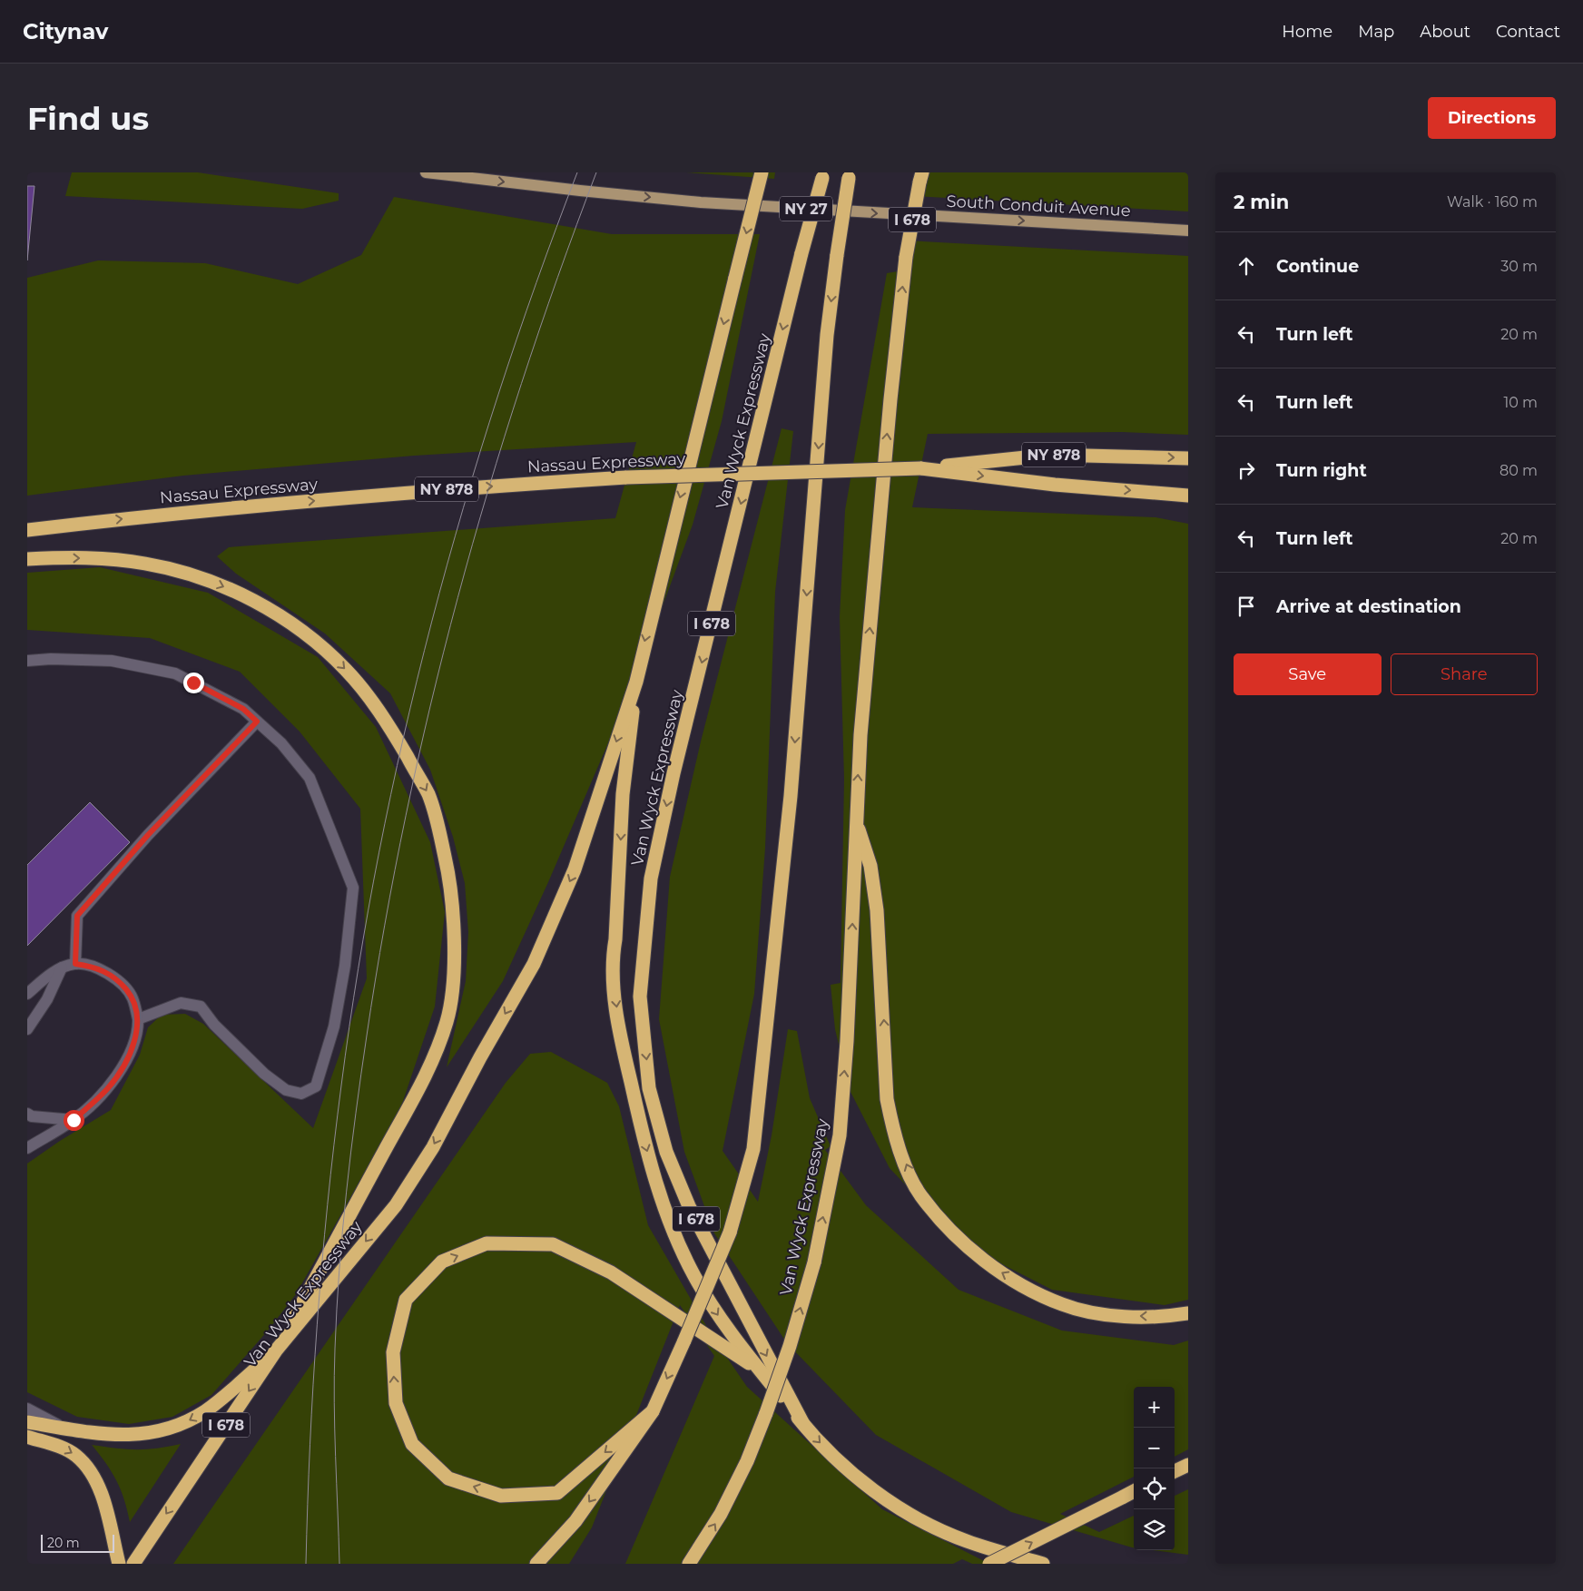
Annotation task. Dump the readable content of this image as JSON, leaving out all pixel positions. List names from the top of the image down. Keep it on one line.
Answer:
{"streets":{"highway":["I 678","Van Wyck Expressway","NY 878","Nassau Expressway"],"main road":["South Conduit Avenue","NY 27"]},"one_way":["South Conduit Avenue","Nassau Expressway"],"scale_bar":"20 m","page":{"header":"Citynav","nav":["Home","Map","About","Contact"],"buttons":["Directions",["Save","Share"]],"title":"Find us","heading":["2 min","Walk · 160 m"],"list":[["Continue","30 m"],["Turn left","20 m"],["Turn left","10 m"],["Turn right","80 m"],["Turn left","20 m"],"Arrive at destination"],"map_buttons":["+","−"],"scale":"20 m"}}
